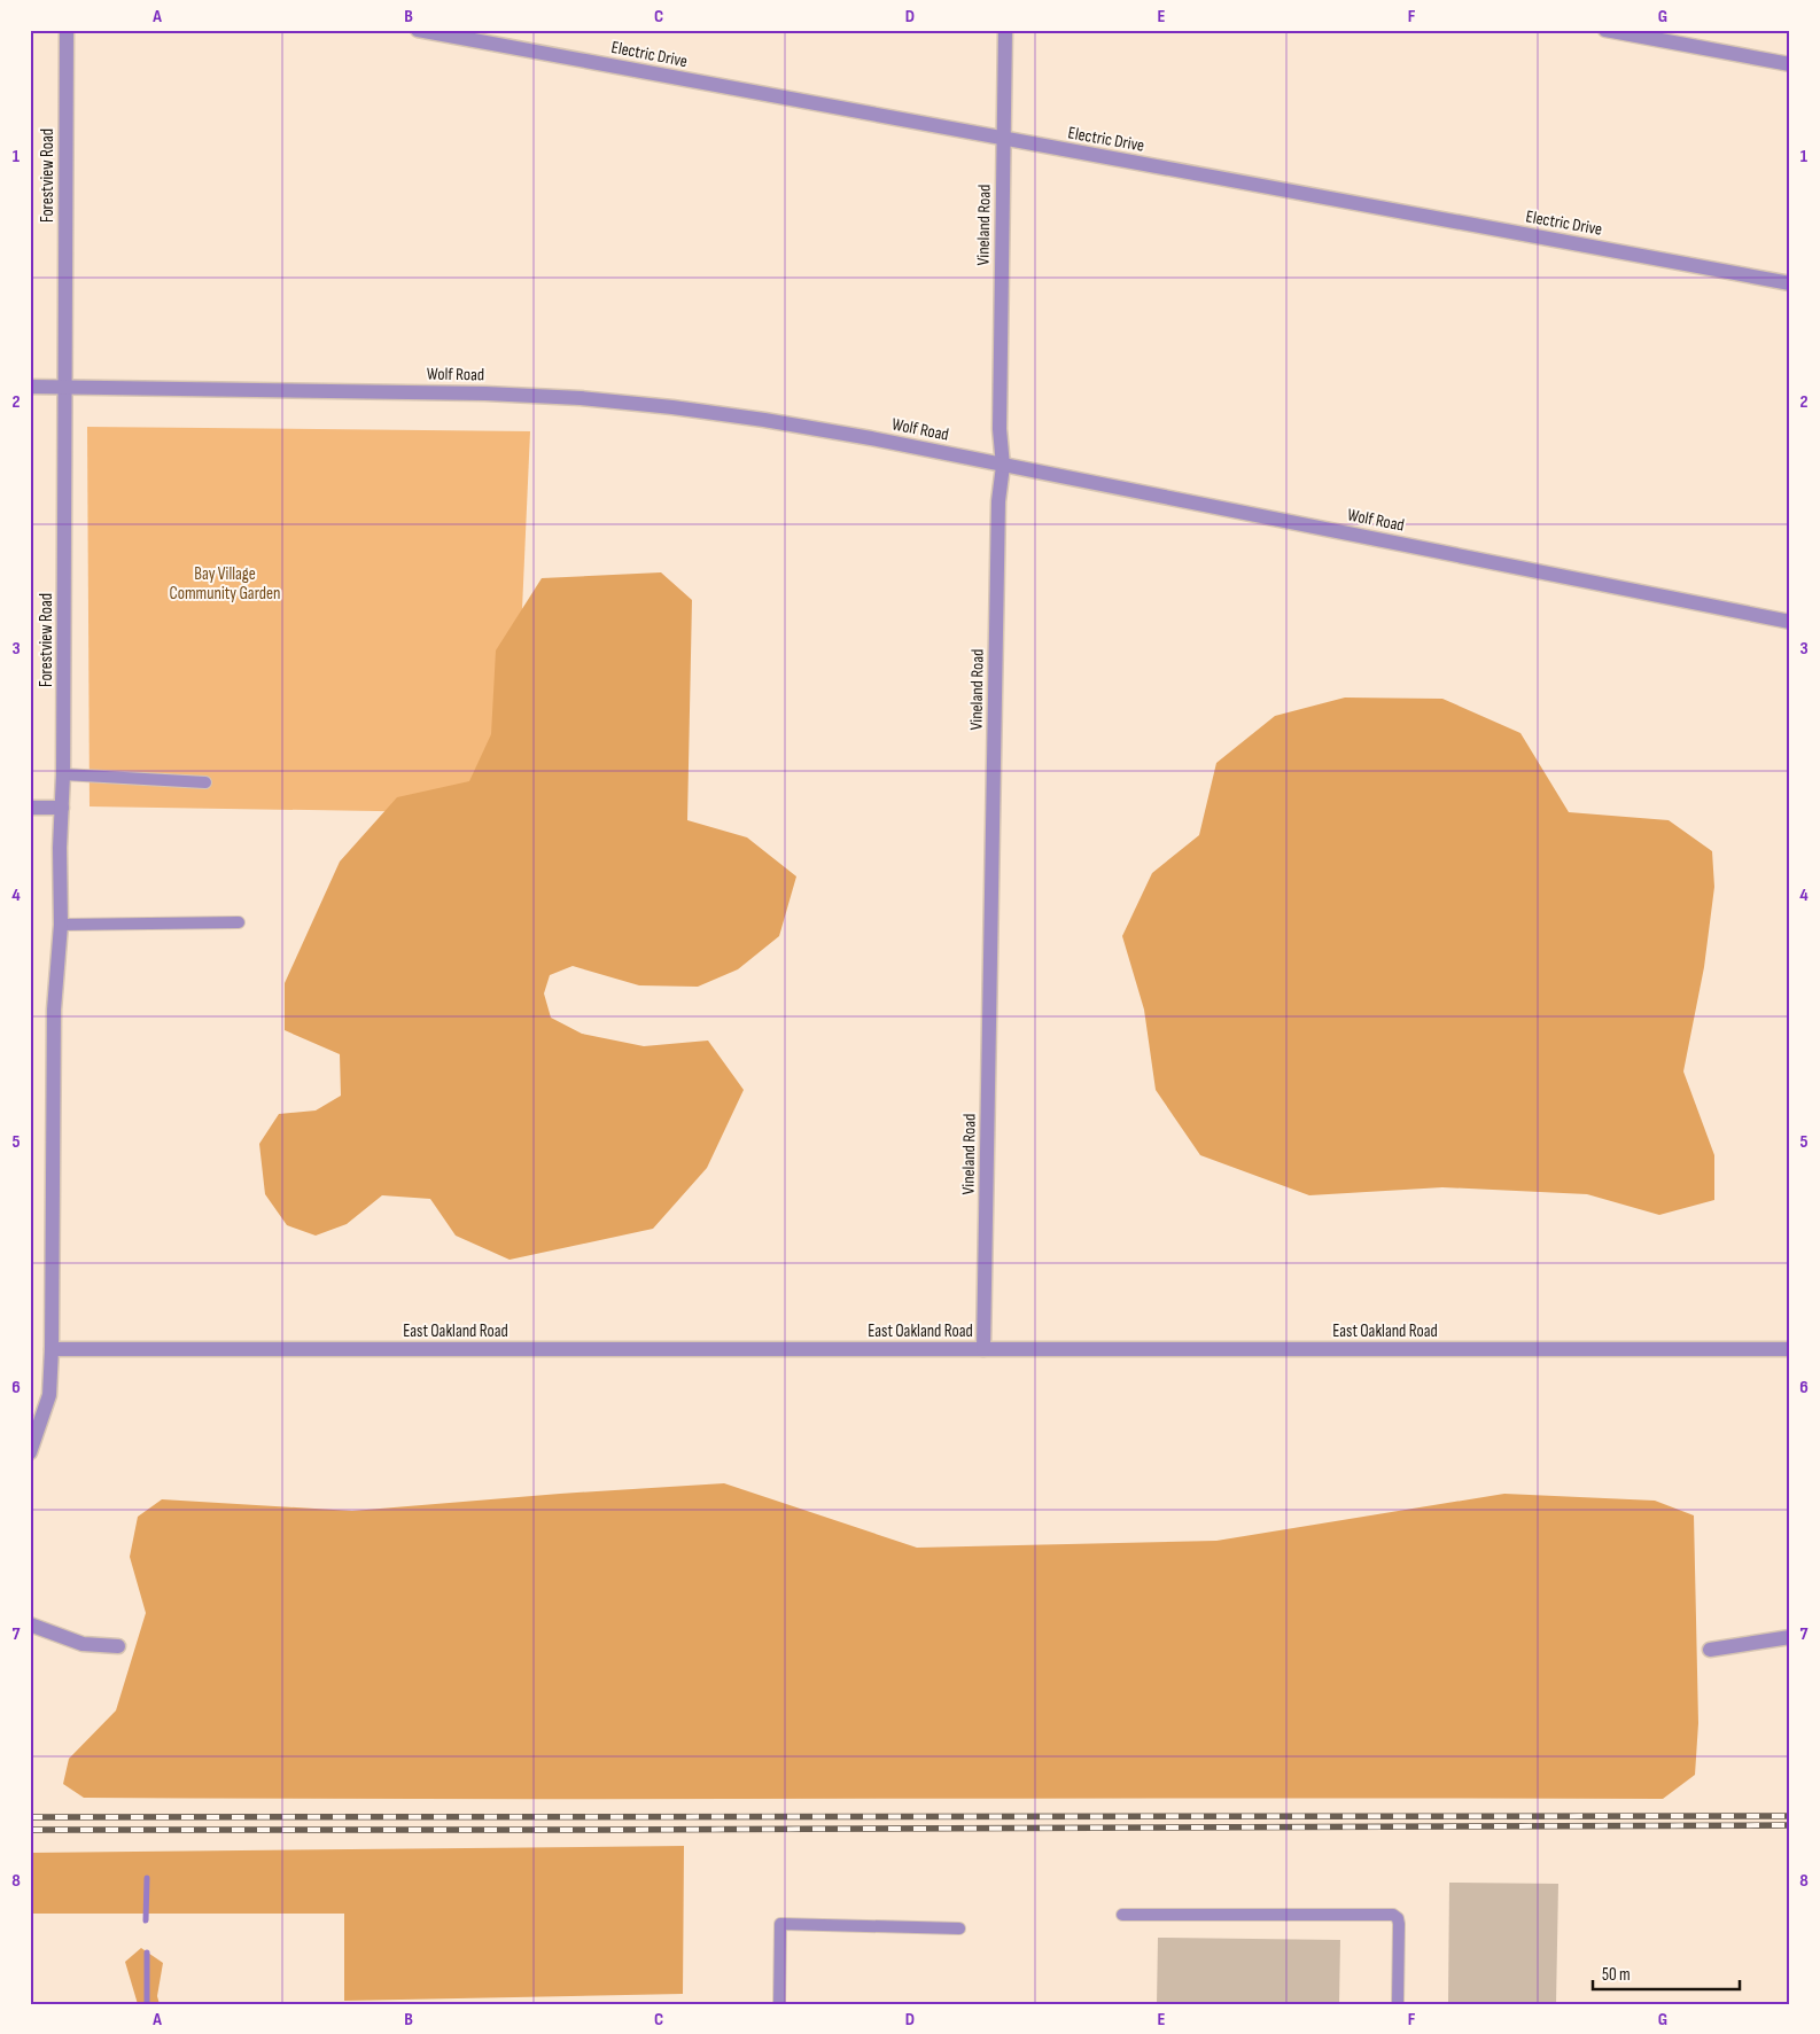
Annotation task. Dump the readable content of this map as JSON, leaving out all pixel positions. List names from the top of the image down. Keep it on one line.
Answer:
{"streets":{"street":["Electric Drive","Forestview Road","Vineland Road","Wolf Road","East Oakland Road"]},"crossings":[["Electric Drive","Vineland Road"],["Forestview Road","Wolf Road"],["Forestview Road","East Oakland Road"],["Vineland Road","Wolf Road"],["Vineland Road","East Oakland Road"]],"parks":["Bay Village Community Garden"],"scale_bar":"50 m","grid":{"columns":["A","B","C","D","E","F","G"],"rows":["1","2","3","4","5","6","7","8"]}}
